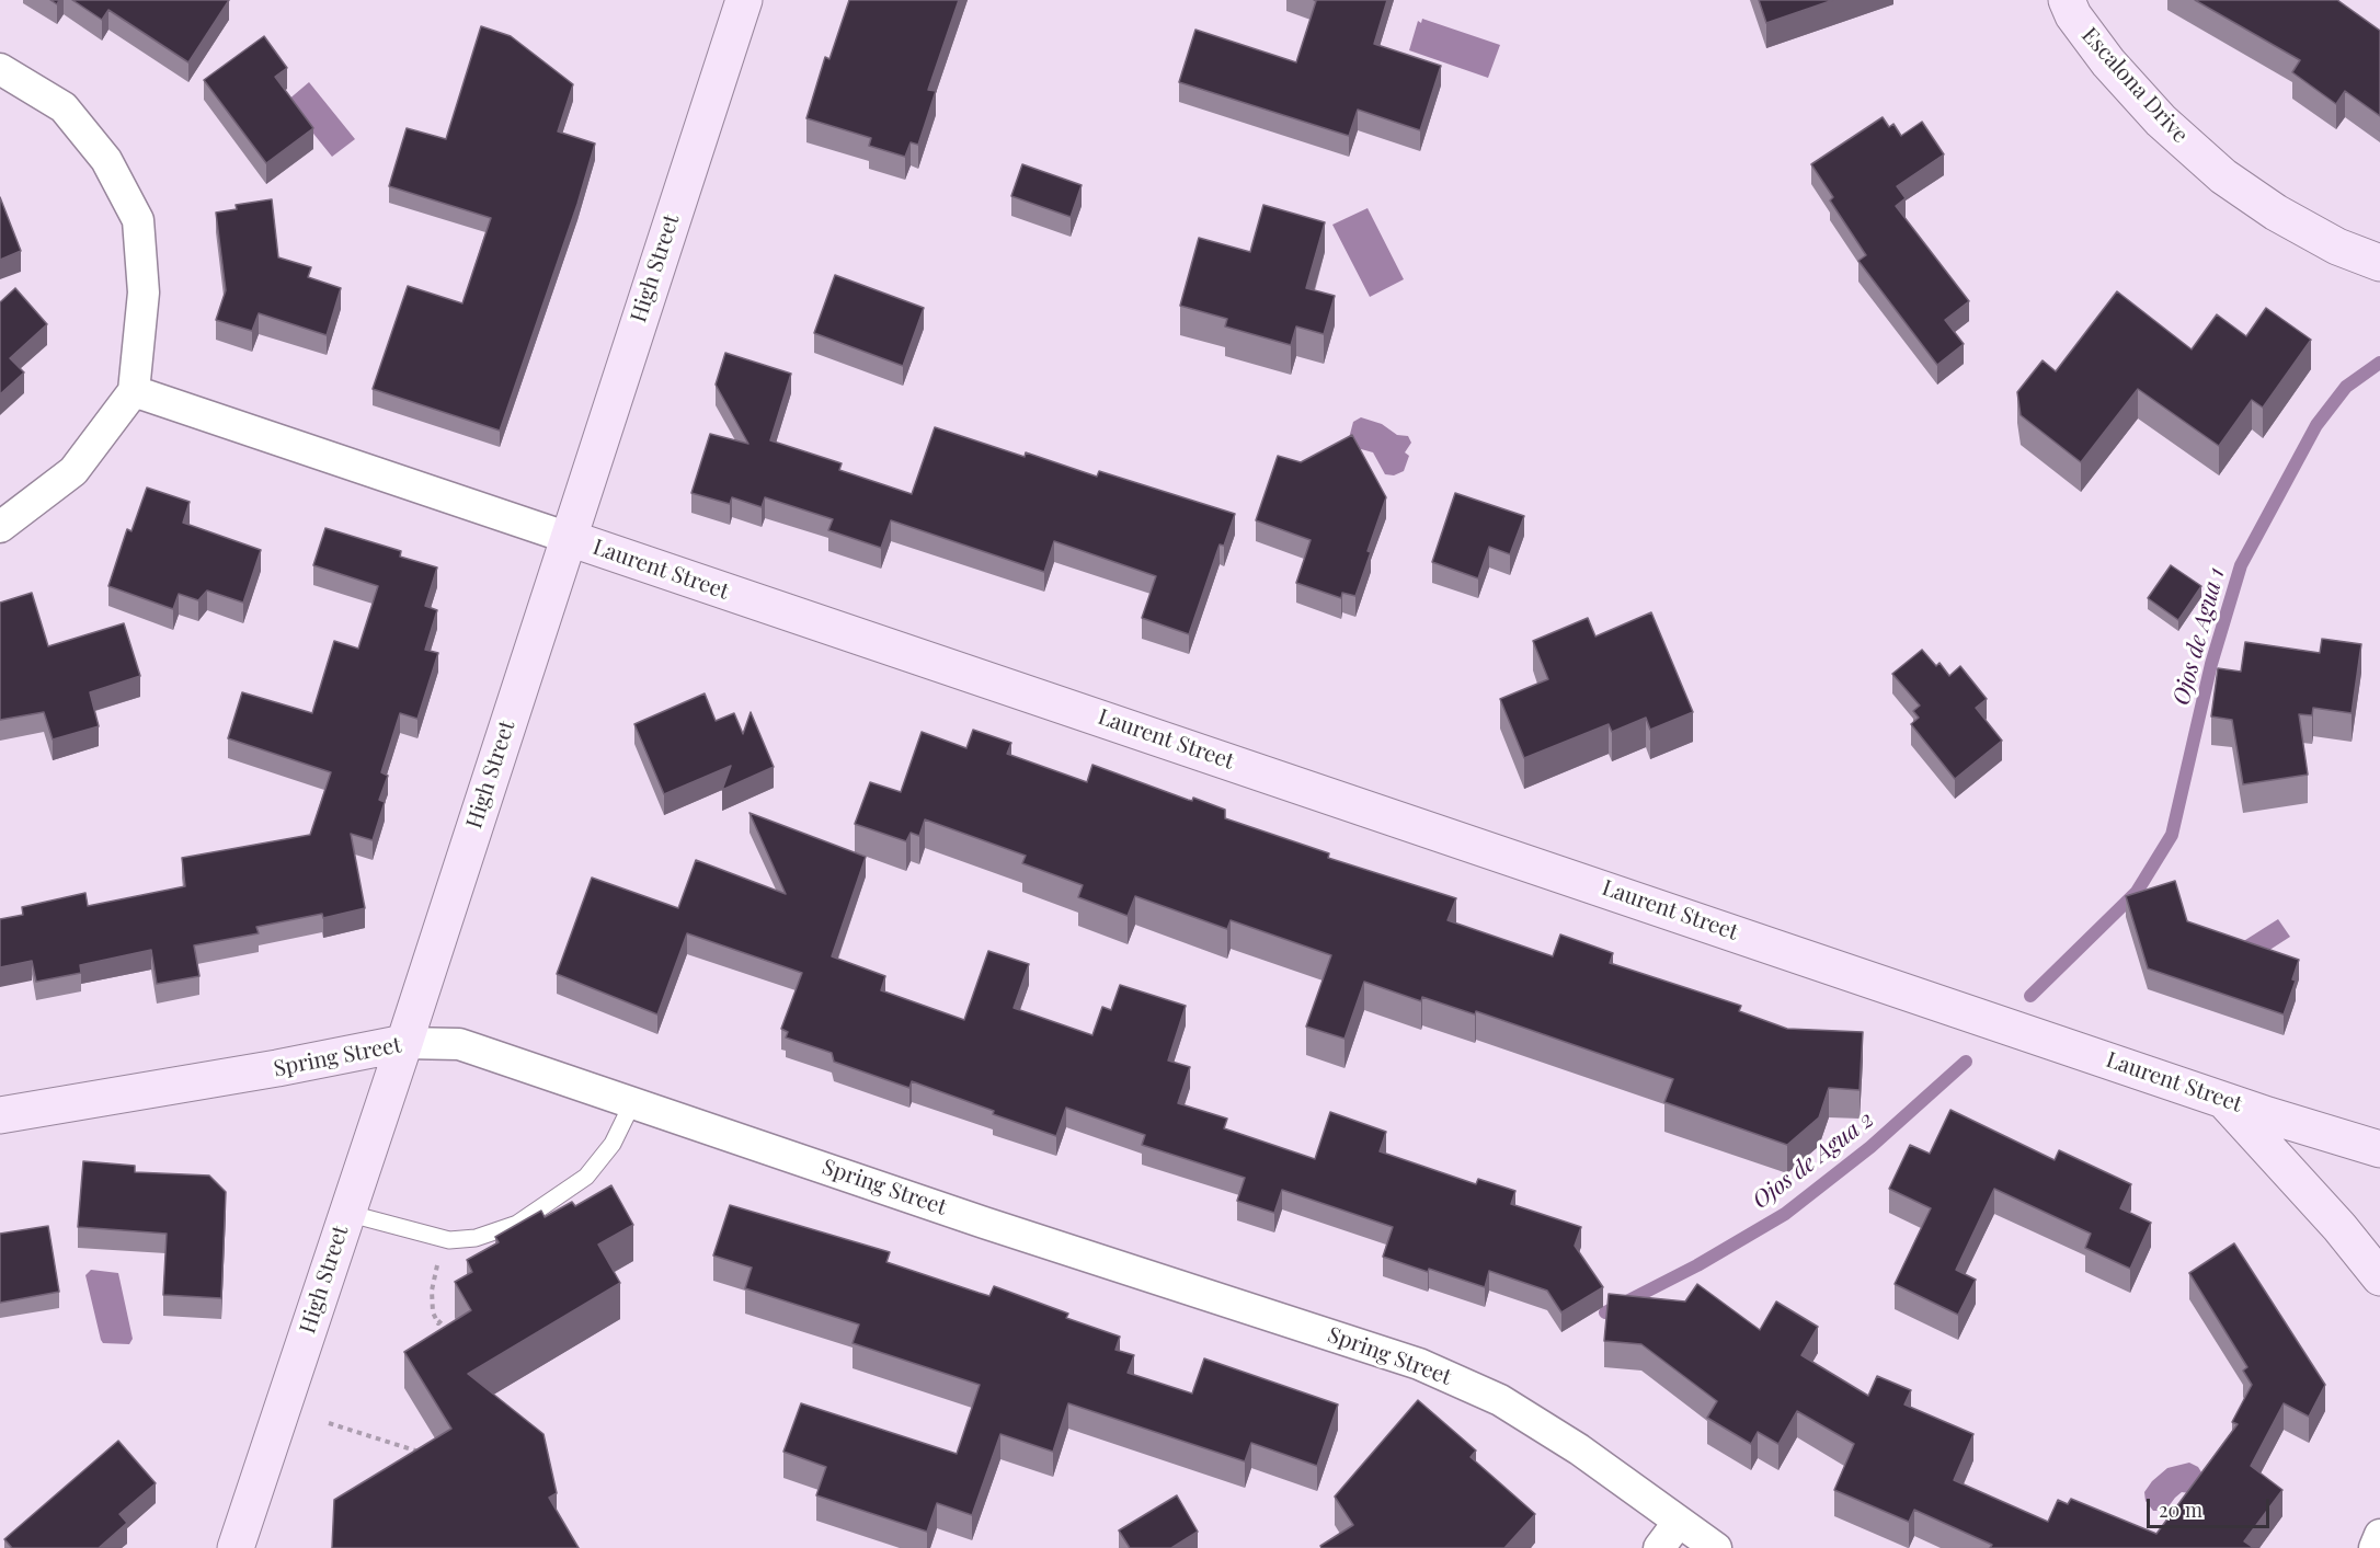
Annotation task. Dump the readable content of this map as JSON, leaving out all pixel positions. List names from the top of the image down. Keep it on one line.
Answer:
{"streets":{"street":["Escalona Drive","High Street","Laurent Street","Spring Street"]},"crossings":[["High Street","Laurent Street"],["High Street","Spring Street"]],"water":["Ojos de Agua 1","Ojos de Agua 2"],"scale_bar":"20 m"}
